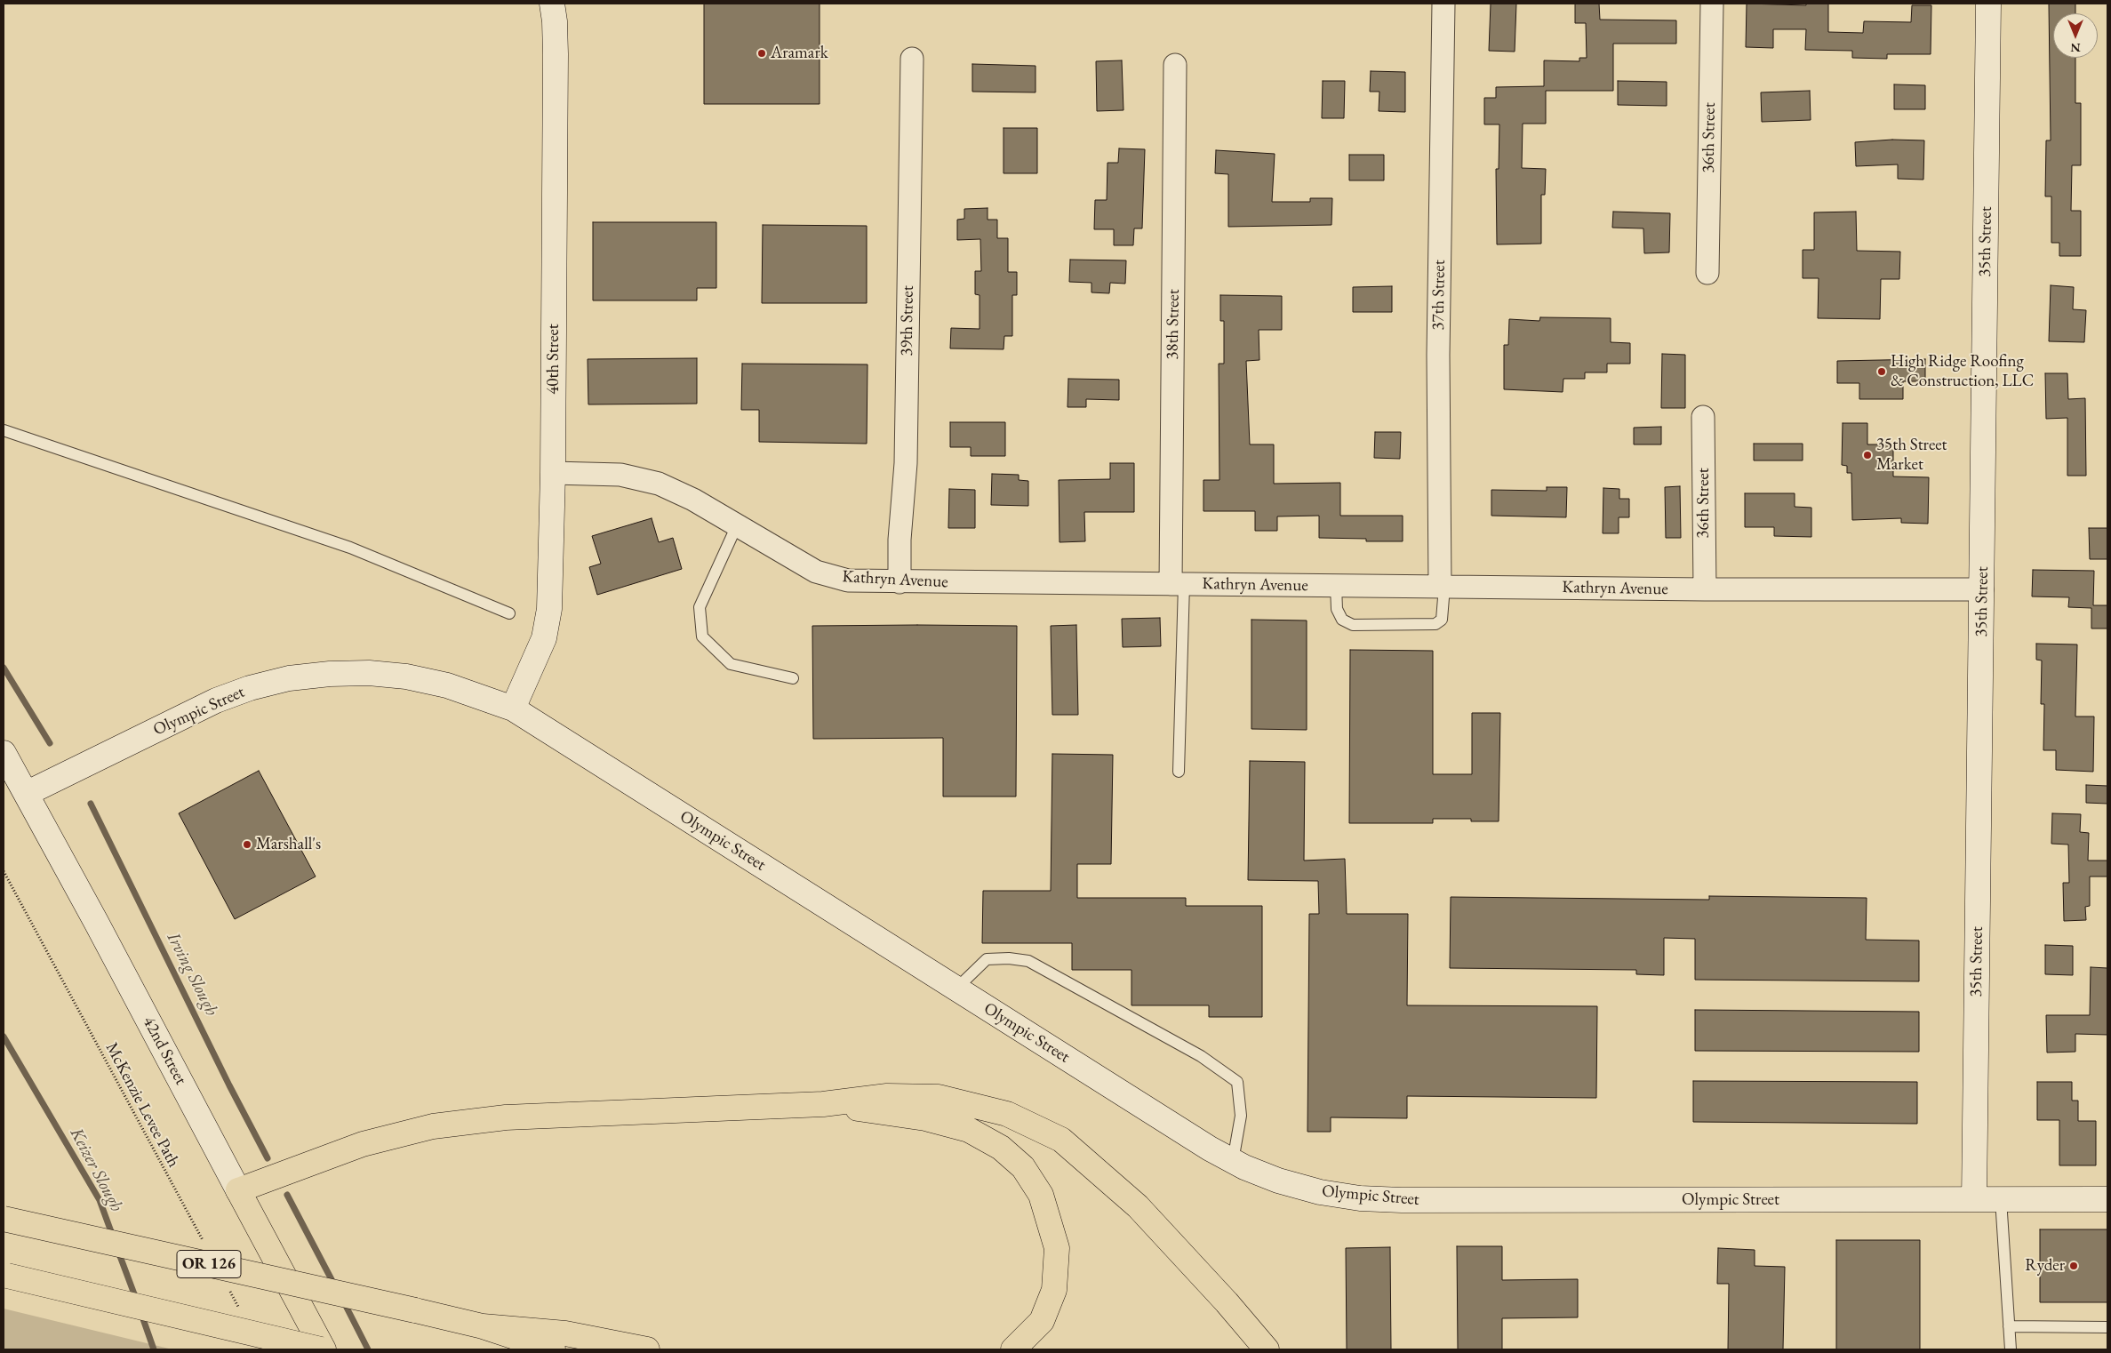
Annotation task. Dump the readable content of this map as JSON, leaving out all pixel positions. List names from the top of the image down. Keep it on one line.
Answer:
{"streets":{"main road":["35th Street","40th Street","Olympic Street","42nd Street","OR 126"],"street":["36th Street","37th Street","39th Street","38th Street","Kathryn Avenue"],"path":["McKenzie Levee Path"]},"crossings":[["36th Street","Kathryn Avenue"],["35th Street","Kathryn Avenue"],["35th Street","Olympic Street"],["37th Street","Kathryn Avenue"],["39th Street","Kathryn Avenue"],["38th Street","Kathryn Avenue"],["40th Street","Kathryn Avenue"],["40th Street","Olympic Street"],["Olympic Street","42nd Street"]],"water":["Irving Slough","Keizer Slough"],"places":["Aramark","High Ridge Roofing & Construction, LLC","35th Street Market","Marshall's","Ryder"],"north":"bottom"}
